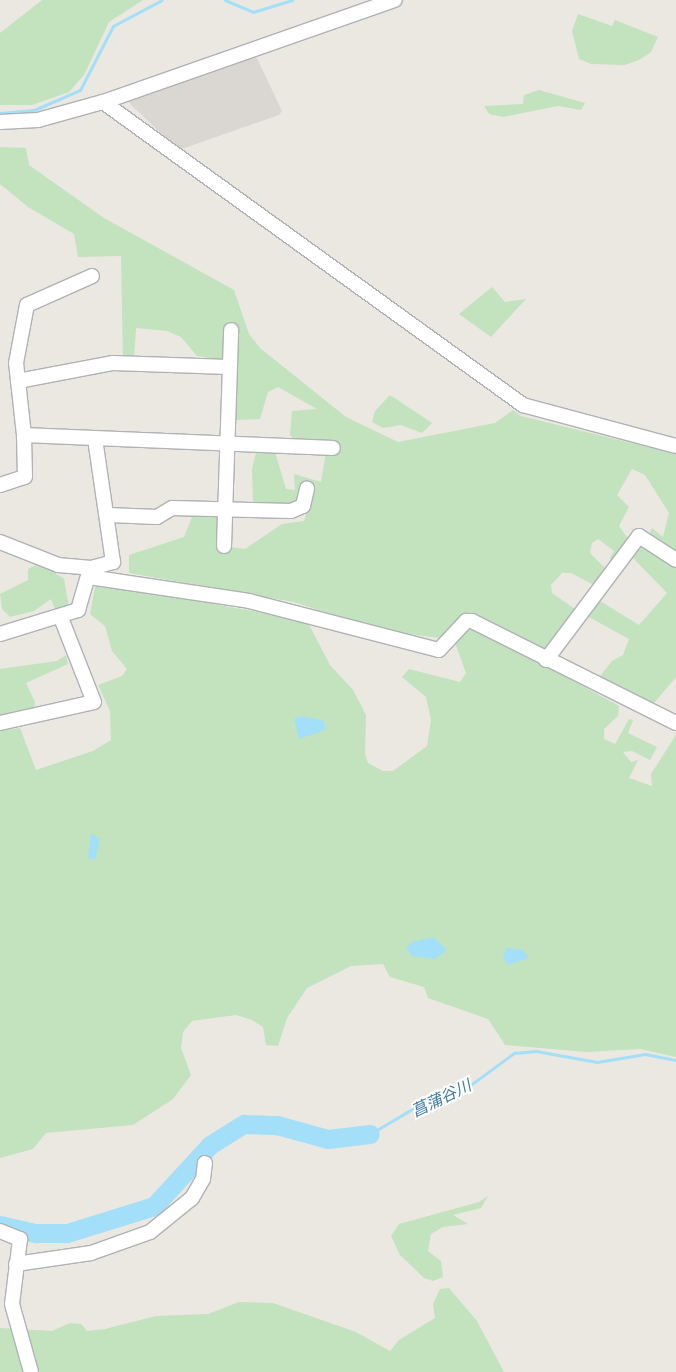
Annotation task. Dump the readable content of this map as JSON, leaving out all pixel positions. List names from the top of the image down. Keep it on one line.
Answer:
{"water":["菖蒲谷川"]}
